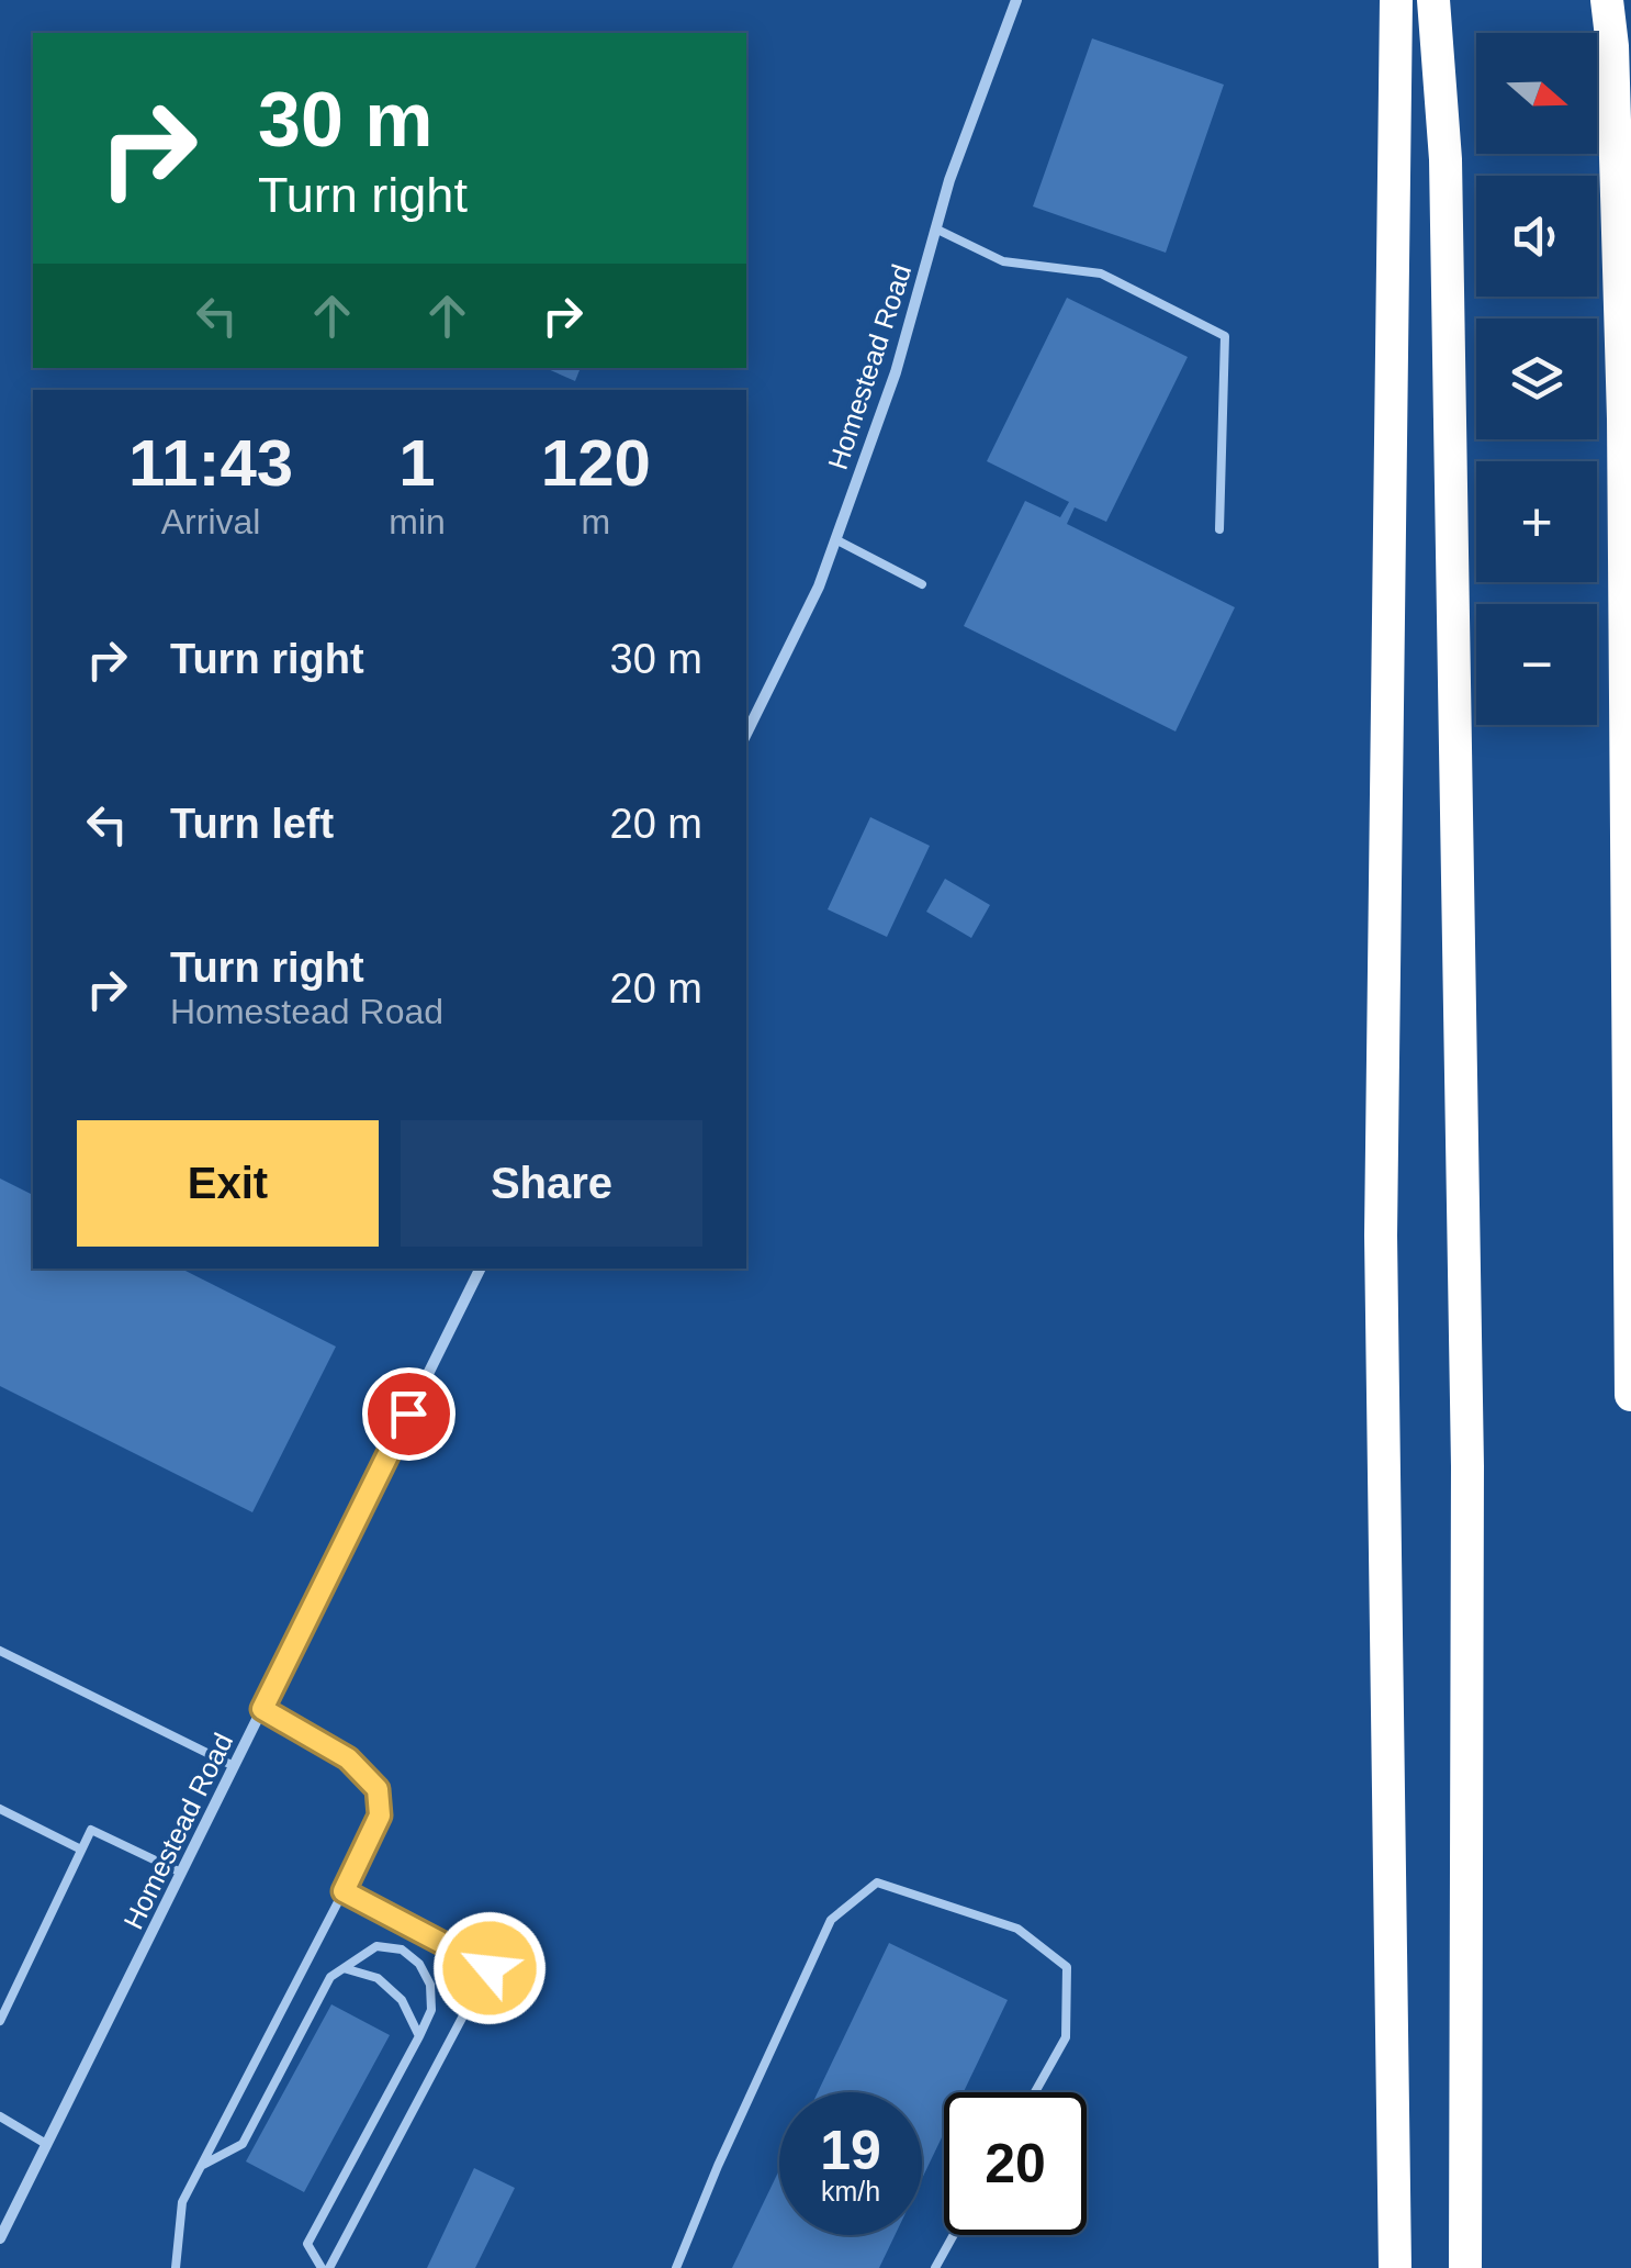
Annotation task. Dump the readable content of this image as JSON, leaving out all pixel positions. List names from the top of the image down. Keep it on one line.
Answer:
{"streets":{"street":["Homestead Road"]},"north":"right","page":{"map_buttons":["+","−"],"turn":["30 m","Turn right"],"eta":["11:43","Arrival","1","min","120","m"],"list":[{"name":"Turn right","value":"30 m"},{"name":"Turn left","value":"20 m"},{"name":"Turn right","note":"Homestead Road","value":"20 m"}],"buttons":["Exit","Share"],"speed":"19 km/h","limit":"20"}}
